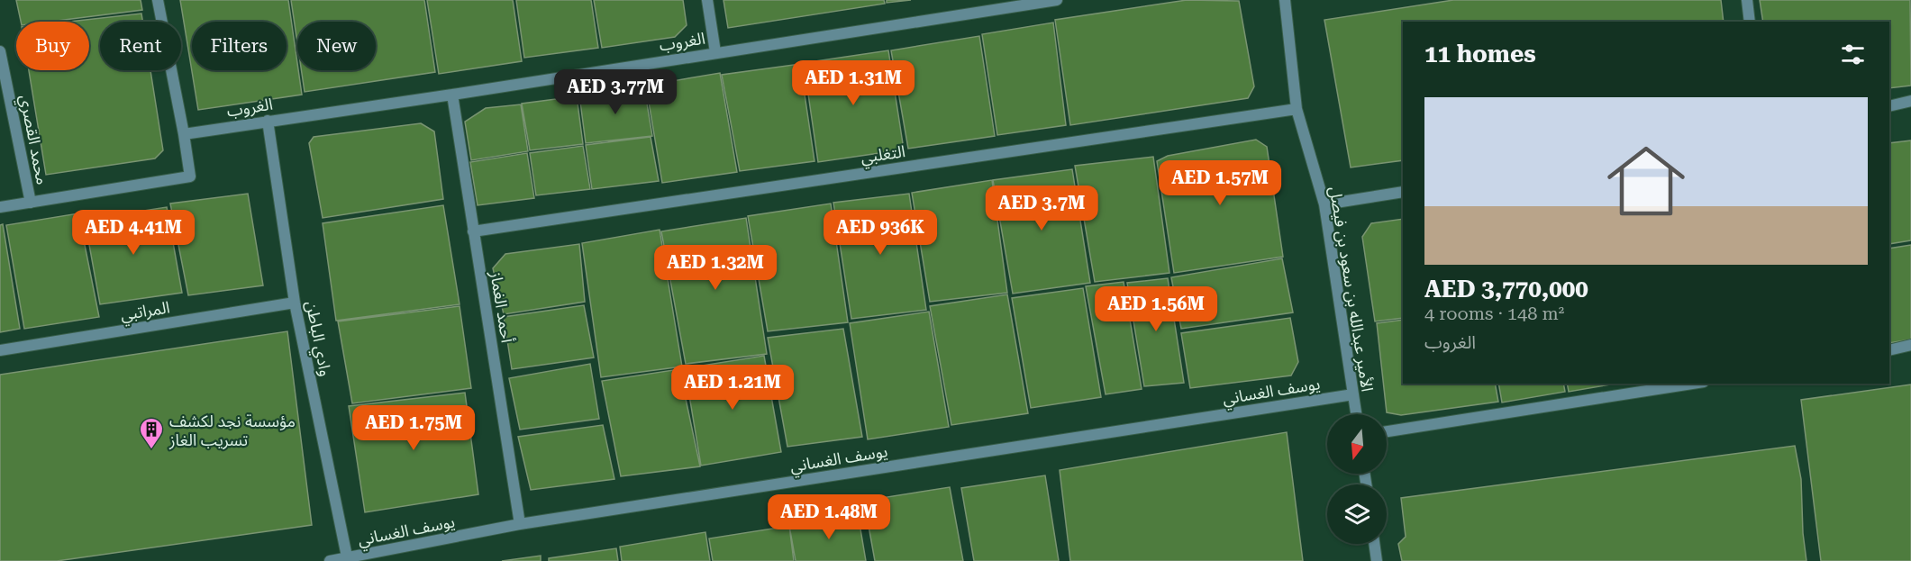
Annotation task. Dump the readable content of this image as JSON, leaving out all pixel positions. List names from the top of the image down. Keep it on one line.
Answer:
{"streets":{"street":["الغروب","محمد القصري","التغلبي","الأمير عبدالله بن سعود بن فيصل","أحمد الغماز","المراتبي","وادي الباطن","يوسف الغساني"]},"crossings":[["الغروب","أحمد الغماز"],["الغروب","وادي الباطن"],["التغلبي","الأمير عبدالله بن سعود بن فيصل"],["التغلبي","أحمد الغماز"],["الأمير عبدالله بن سعود بن فيصل","يوسف الغساني"],["أحمد الغماز","يوسف الغساني"],["المراتبي","وادي الباطن"],["وادي الباطن","يوسف الغساني"]],"places":{"building":["مؤسسة نجد لكشف تسريب الغاز"]},"north":"bottom","page":{"chip":["Buy","Rent","Filters","New"],"heading":"11 homes","price":["AED 1.31M","AED 3.77M","AED 1.57M","AED 3.7M","AED 4.41M","AED 936K","AED 1.32M","AED 1.56M","AED 1.21M","AED 1.75M","AED 1.48M"],"list":[{"name":"AED 3,770,000","note":"4 rooms · 148 m² · الغروب"}]}}
